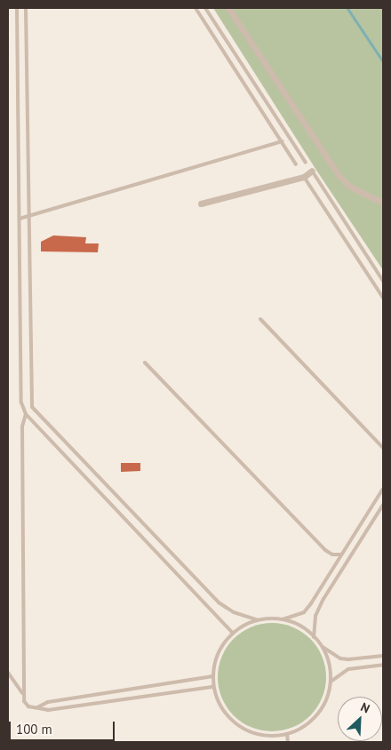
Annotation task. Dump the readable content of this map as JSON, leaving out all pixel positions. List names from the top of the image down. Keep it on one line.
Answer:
{"scale_bar":"100 m","north":"top right"}
